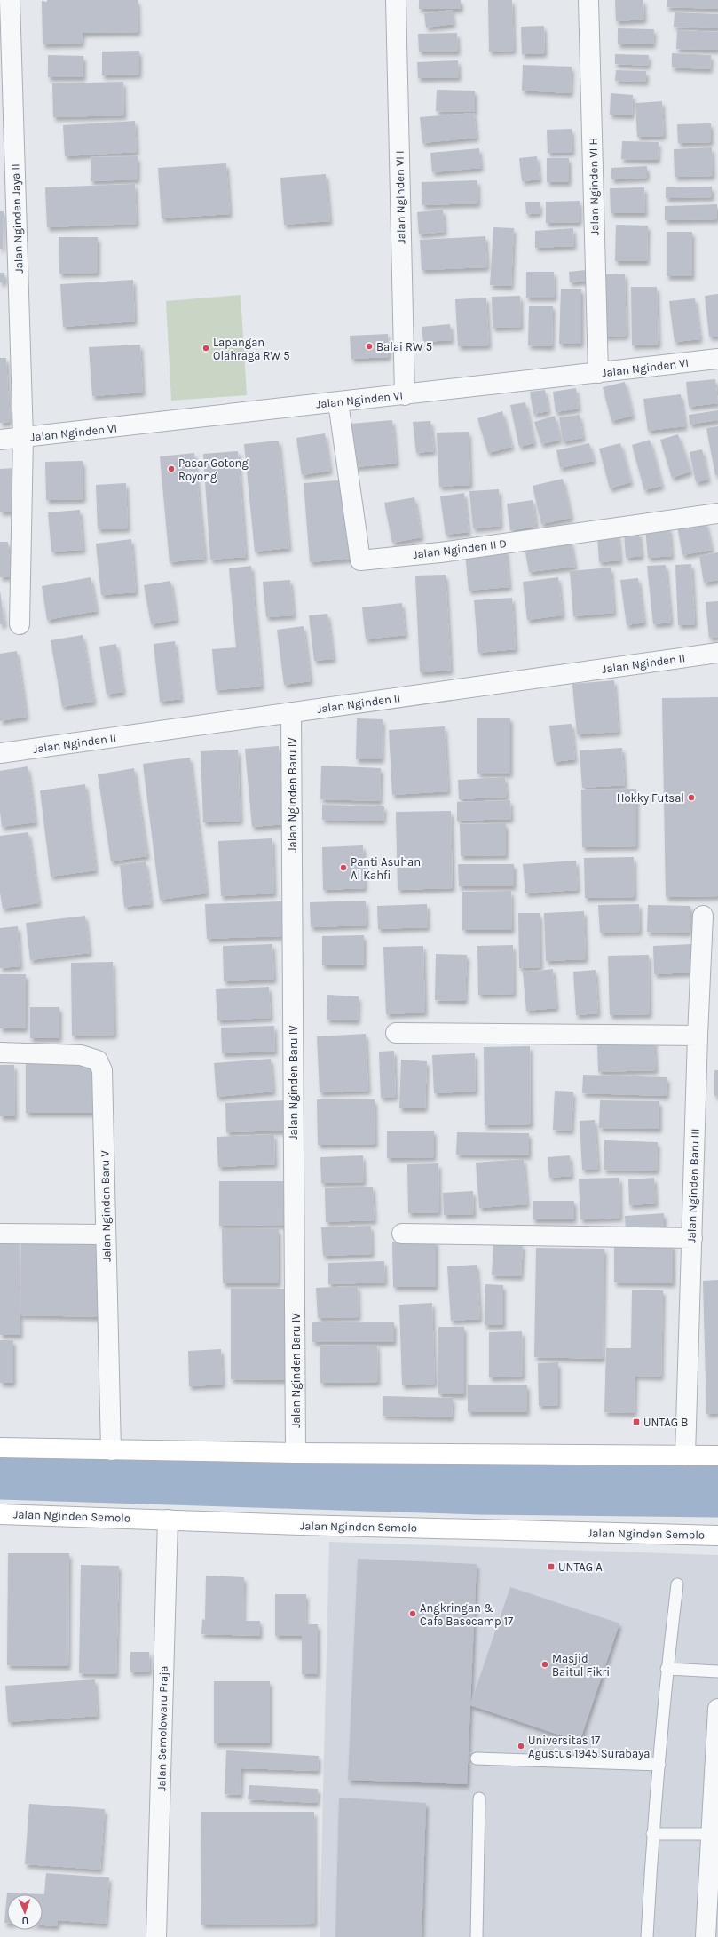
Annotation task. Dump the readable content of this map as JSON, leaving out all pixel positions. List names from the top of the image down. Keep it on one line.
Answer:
{"streets":{"main road":["Jalan Nginden Semolo"],"street":["Jalan Nginden VI H","Jalan Nginden VI I","Jalan Nginden Jaya II","Jalan Nginden VI","Jalan Nginden II D","Jalan Nginden II","Jalan Nginden Baru IV","Jalan Nginden Baru III","Jalan Nginden Baru V","Jalan Semolowaru Praja"]},"crossings":[["Jalan Nginden VI H","Jalan Nginden VI"],["Jalan Nginden VI I","Jalan Nginden VI"],["Jalan Nginden Jaya II","Jalan Nginden VI"],["Jalan Nginden VI","Jalan Nginden II D"],["Jalan Nginden II","Jalan Nginden Baru IV"],["Jalan Nginden Semolo","Jalan Semolowaru Praja"]],"places":{"other":["Balai RW 5","Lapangan Olahraga RW 5","Pasar Gotong Royong","Hokky Futsal","Panti Asuhan Al Kahfi","Angkringan & Cafe Basecamp 17","Masjid Baitul Fikri","Universitas 17 Agustus 1945 Surabaya"],"transit":["UNTAG B","UNTAG A"]},"north":"bottom"}
